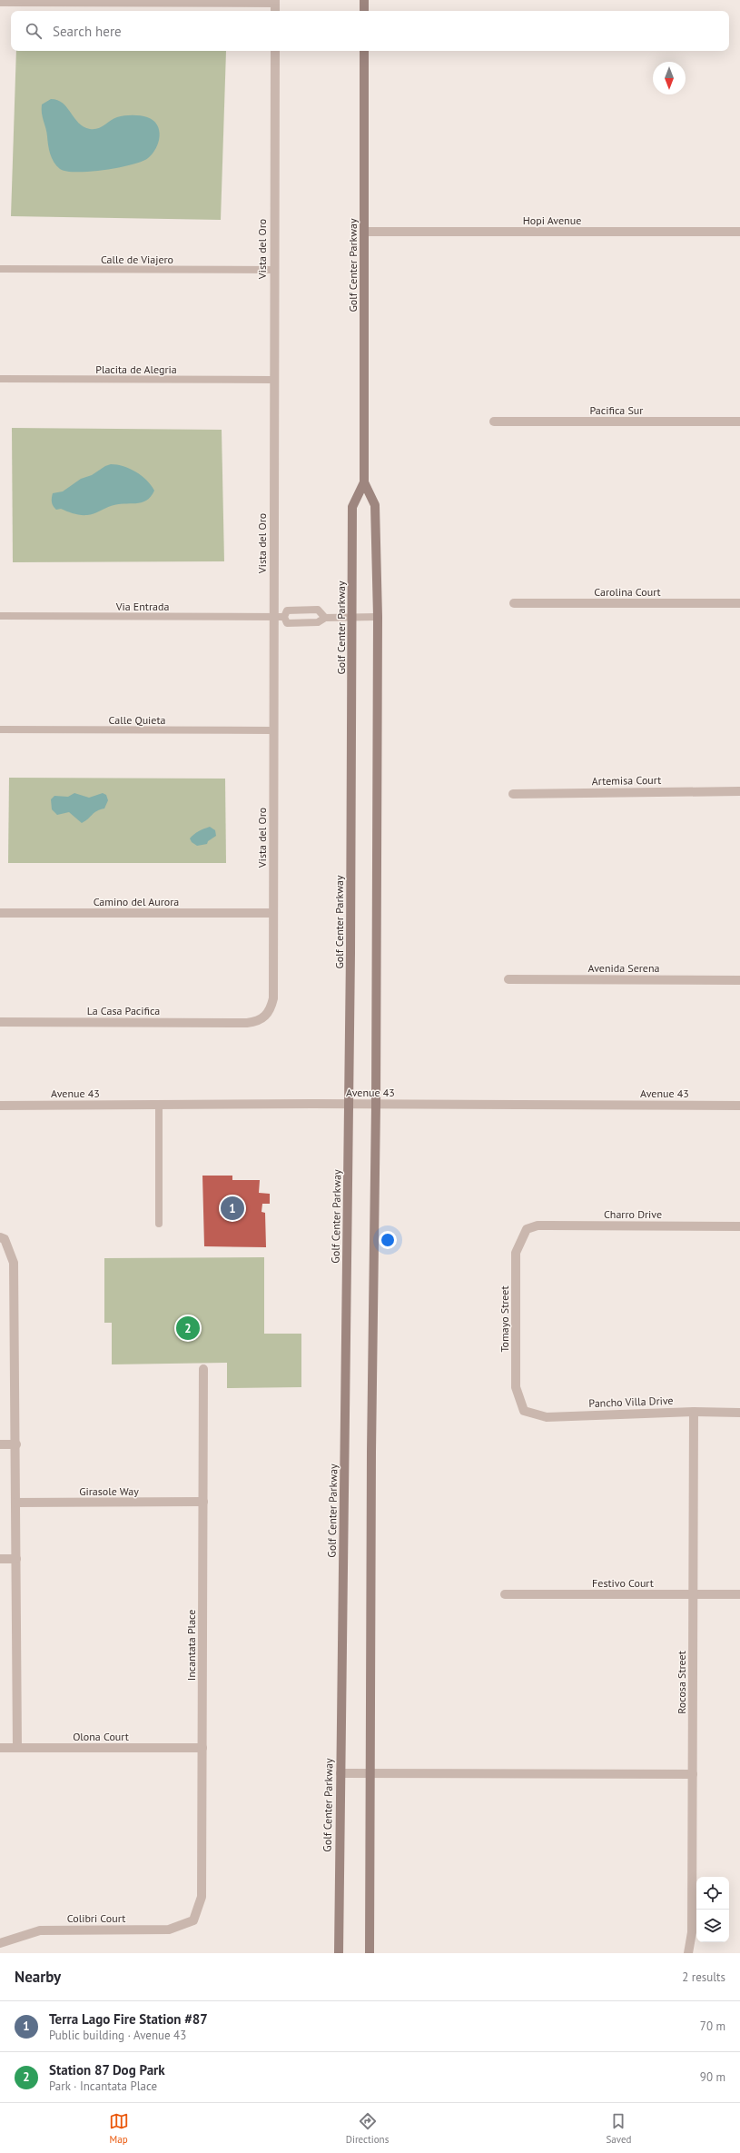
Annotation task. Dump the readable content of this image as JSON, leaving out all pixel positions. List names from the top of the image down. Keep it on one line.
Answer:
{"streets":{"main road":["Golf Center Parkway"],"street":["Hopi Avenue","Vista del Oro","Pacifica Sur","Carolina Court","Artemisa Court","Camino del Aurora","Avenida Serena","La Casa Pacifica","Avenue 43","Charro Drive","Tomayo Street","Pancho Villa Drive","Girasole Way","Festivo Court","Incantata Place","Rocosa Street","Olona Court","Colibri Court"],"lane":["Calle de Viajero","Placita de Alegria","Via Entrada","Calle Quieta"]},"crossings":[["Hopi Avenue","Golf Center Parkway"],["Vista del Oro","Calle de Viajero"],["Vista del Oro","Placita de Alegria"],["Vista del Oro","Via Entrada"],["Vista del Oro","Calle Quieta"],["Vista del Oro","Camino del Aurora"],["Vista del Oro","La Casa Pacifica"],["Golf Center Parkway","Via Entrada"],["Golf Center Parkway","Avenue 43"],["Charro Drive","Tomayo Street"],["Tomayo Street","Pancho Villa Drive"],["Pancho Villa Drive","Rocosa Street"],["Girasole Way","Incantata Place"],["Festivo Court","Rocosa Street"],["Incantata Place","Olona Court"],["Incantata Place","Colibri Court"]],"north":"bottom","page":{"search":"Search here","pins":["1","2"],"heading":["Nearby","2 results"],"list":[{"mark":"1","name":"Terra Lago Fire Station #87","note":"Public building · Avenue 43","value":"70 m"},{"mark":"2","name":"Station 87 Dog Park","note":"Park · Incantata Place","value":"90 m"}],"nav":["Map","Directions","Saved"]}}
